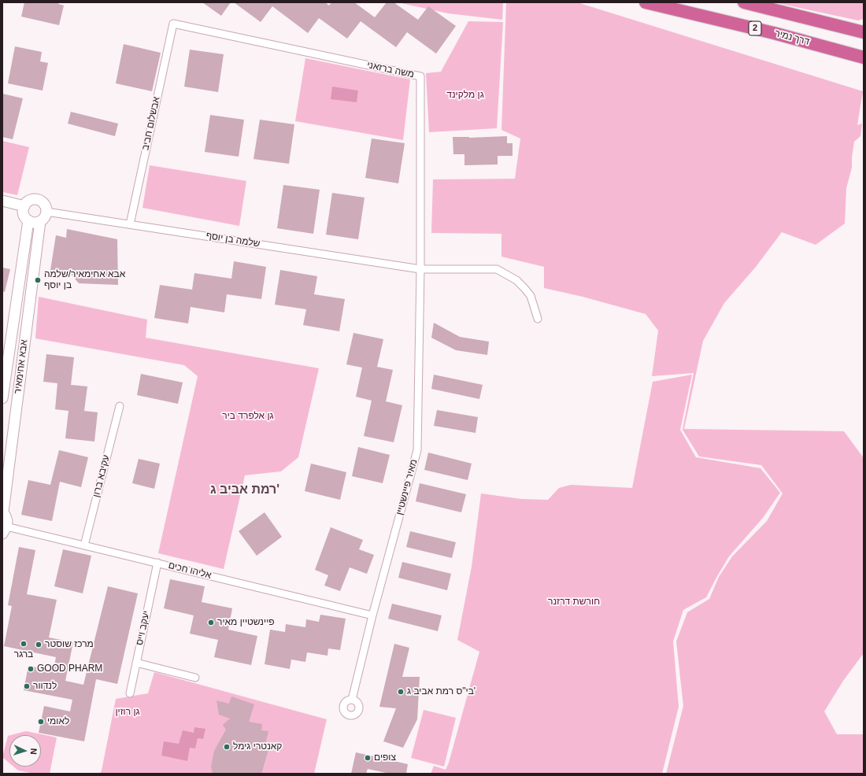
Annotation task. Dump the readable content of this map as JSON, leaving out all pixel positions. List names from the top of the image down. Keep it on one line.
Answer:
{"streets":{"highway":["2","דרך נמיר"],"street":["משה ברזאני","אבשלום חביב","שלמה בן יוסף","אבא אחימאיר","עקיבא ברון","מאיר פיינשטיין","אליהו חכים","יעקב וייס"]},"crossings":[["משה ברזאני","אבשלום חביב"],["משה ברזאני","שלמה בן יוסף"],["משה ברזאני","מאיר פיינשטיין"],["אבשלום חביב","שלמה בן יוסף"],["שלמה בן יוסף","אבא אחימאיר"],["שלמה בן יוסף","מאיר פיינשטיין"],["אבא אחימאיר","אליהו חכים"],["עקיבא ברון","אליהו חכים"],["מאיר פיינשטיין","אליהו חכים"],["אליהו חכים","יעקב וייס"]],"districts":["רמת אביב ג'"],"parks":["גן מלקינד","גן אלפרד ביר","חורשת דרזנר","גן רוזין"],"places":["אבא אחימאיר/שלמה בן יוסף","פיינשטיין מאיר","ברגר","מרכז שוסטר","GOOD PHARM","לנדוור","בי\"ס רמת אביב ג'","לאומי","קאנטרי גימל","צופים"],"north":"right"}
